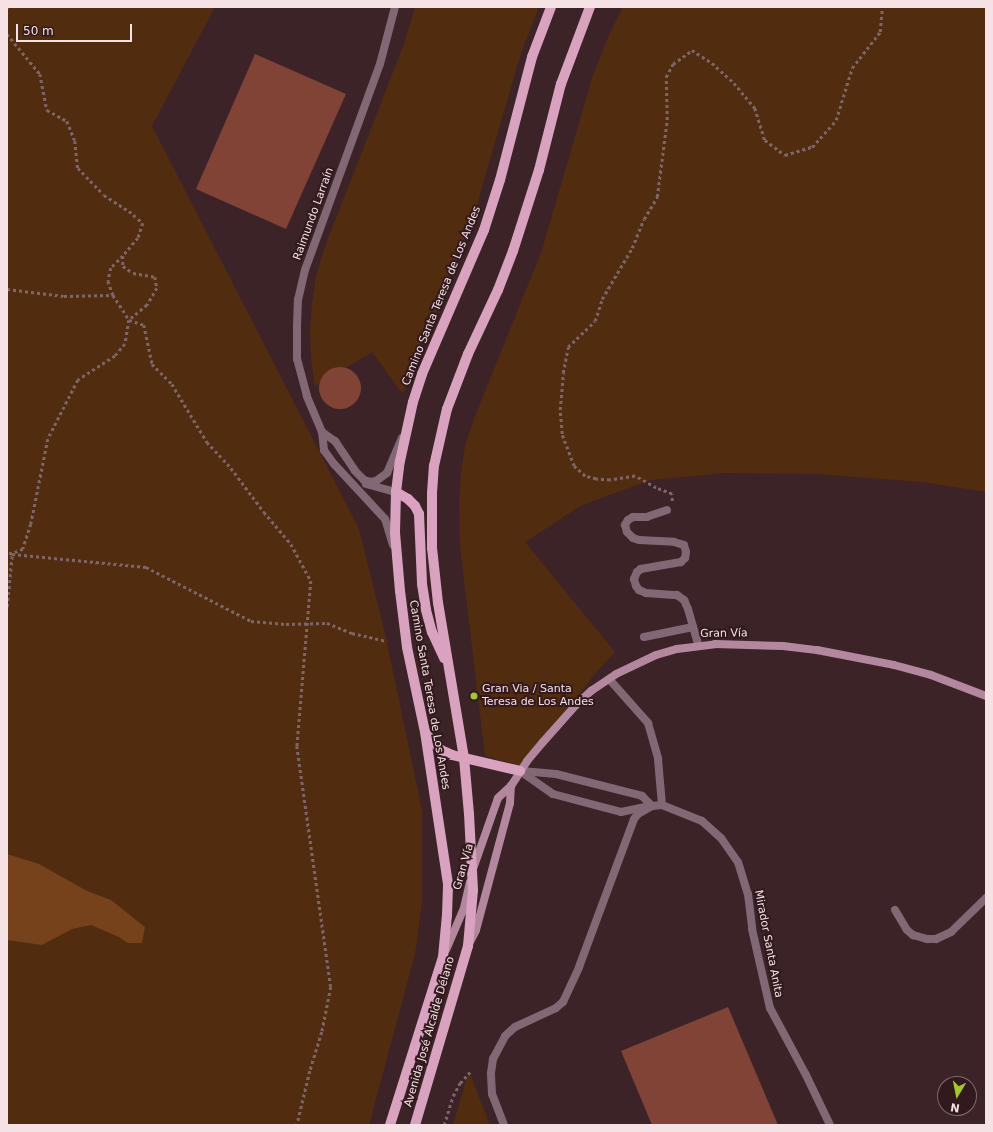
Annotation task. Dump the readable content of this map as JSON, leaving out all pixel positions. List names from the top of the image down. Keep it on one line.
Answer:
{"streets":{"main road":["Camino Santa Teresa de Los Andes","Gran Vía","Avenida José Alcalde Délano"],"street":["Raimundo Larraín","Mirador Santa Anita"]},"crossings":[["Raimundo Larraín","Camino Santa Teresa de Los Andes"],["Camino Santa Teresa de Los Andes","Gran Vía"],["Camino Santa Teresa de Los Andes","Avenida José Alcalde Délano"],["Gran Vía","Mirador Santa Anita"],["Gran Vía","Avenida José Alcalde Délano"]],"places":["Gran Via / Santa Teresa de Los Andes"],"scale_bar":"50 m","north":"bottom"}
